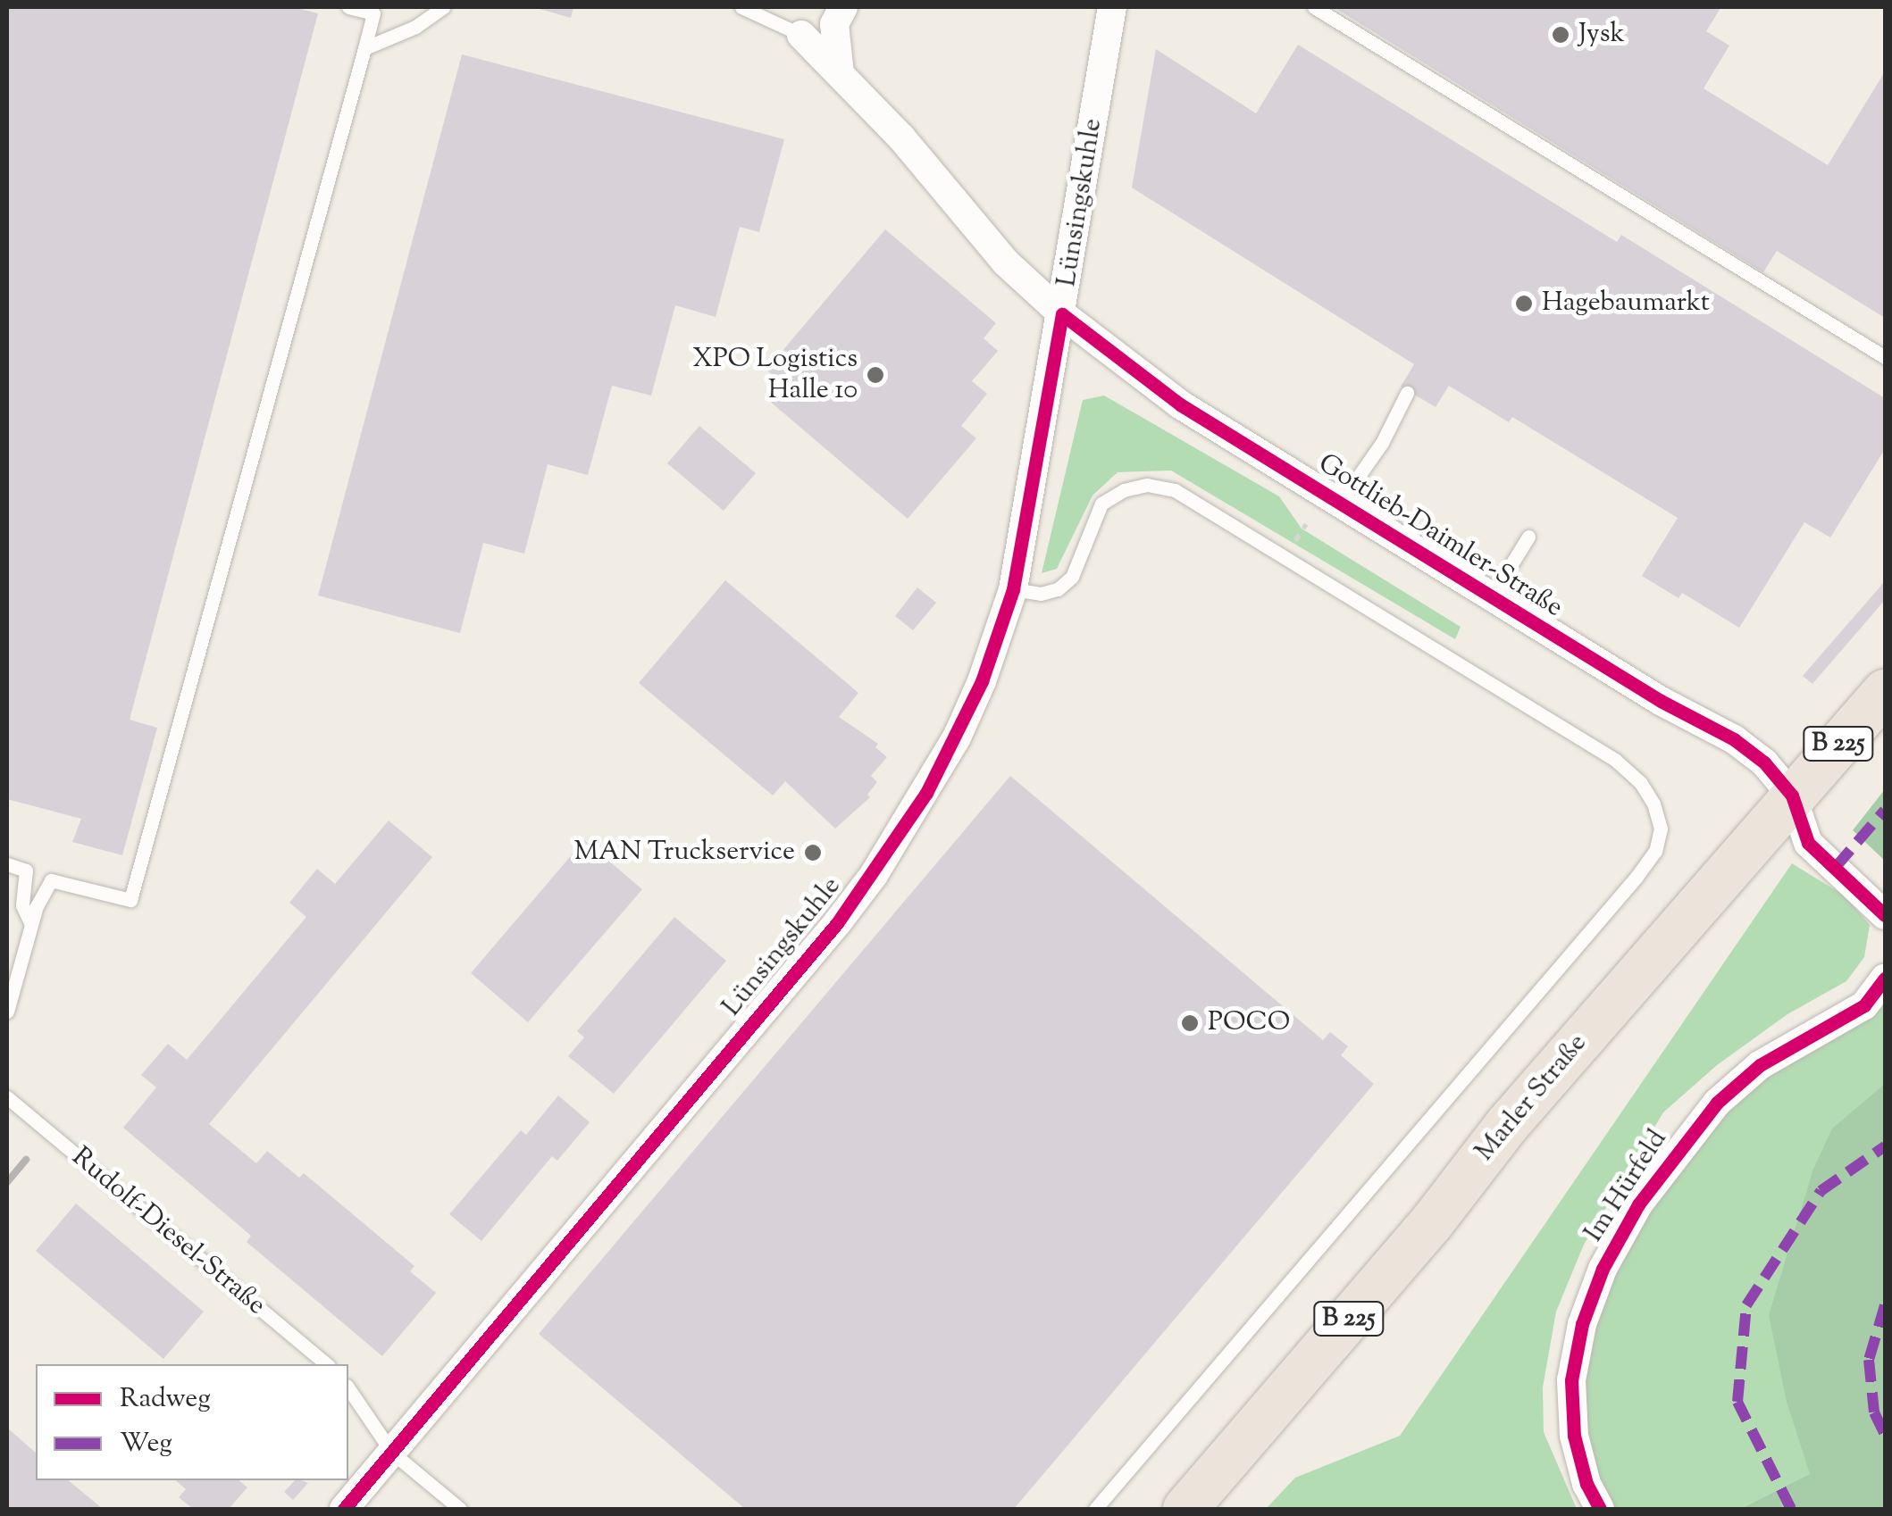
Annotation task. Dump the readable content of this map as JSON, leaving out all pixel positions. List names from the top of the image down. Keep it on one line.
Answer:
{"streets":{"main road":["B 225","Marler Straße"],"street":["Lünsingskuhle","Gottlieb-Daimler-Straße","Im Hürfeld"],"lane":["Rudolf-Diesel-Straße"]},"crossings":[["Lünsingskuhle","Gottlieb-Daimler-Straße"],["Gottlieb-Daimler-Straße","Marler Straße"]],"places":["Jysk","Hagebaumarkt","XPO Logistics Halle 10","MAN Truckservice","POCO"],"legend":["Radweg","Weg"]}
